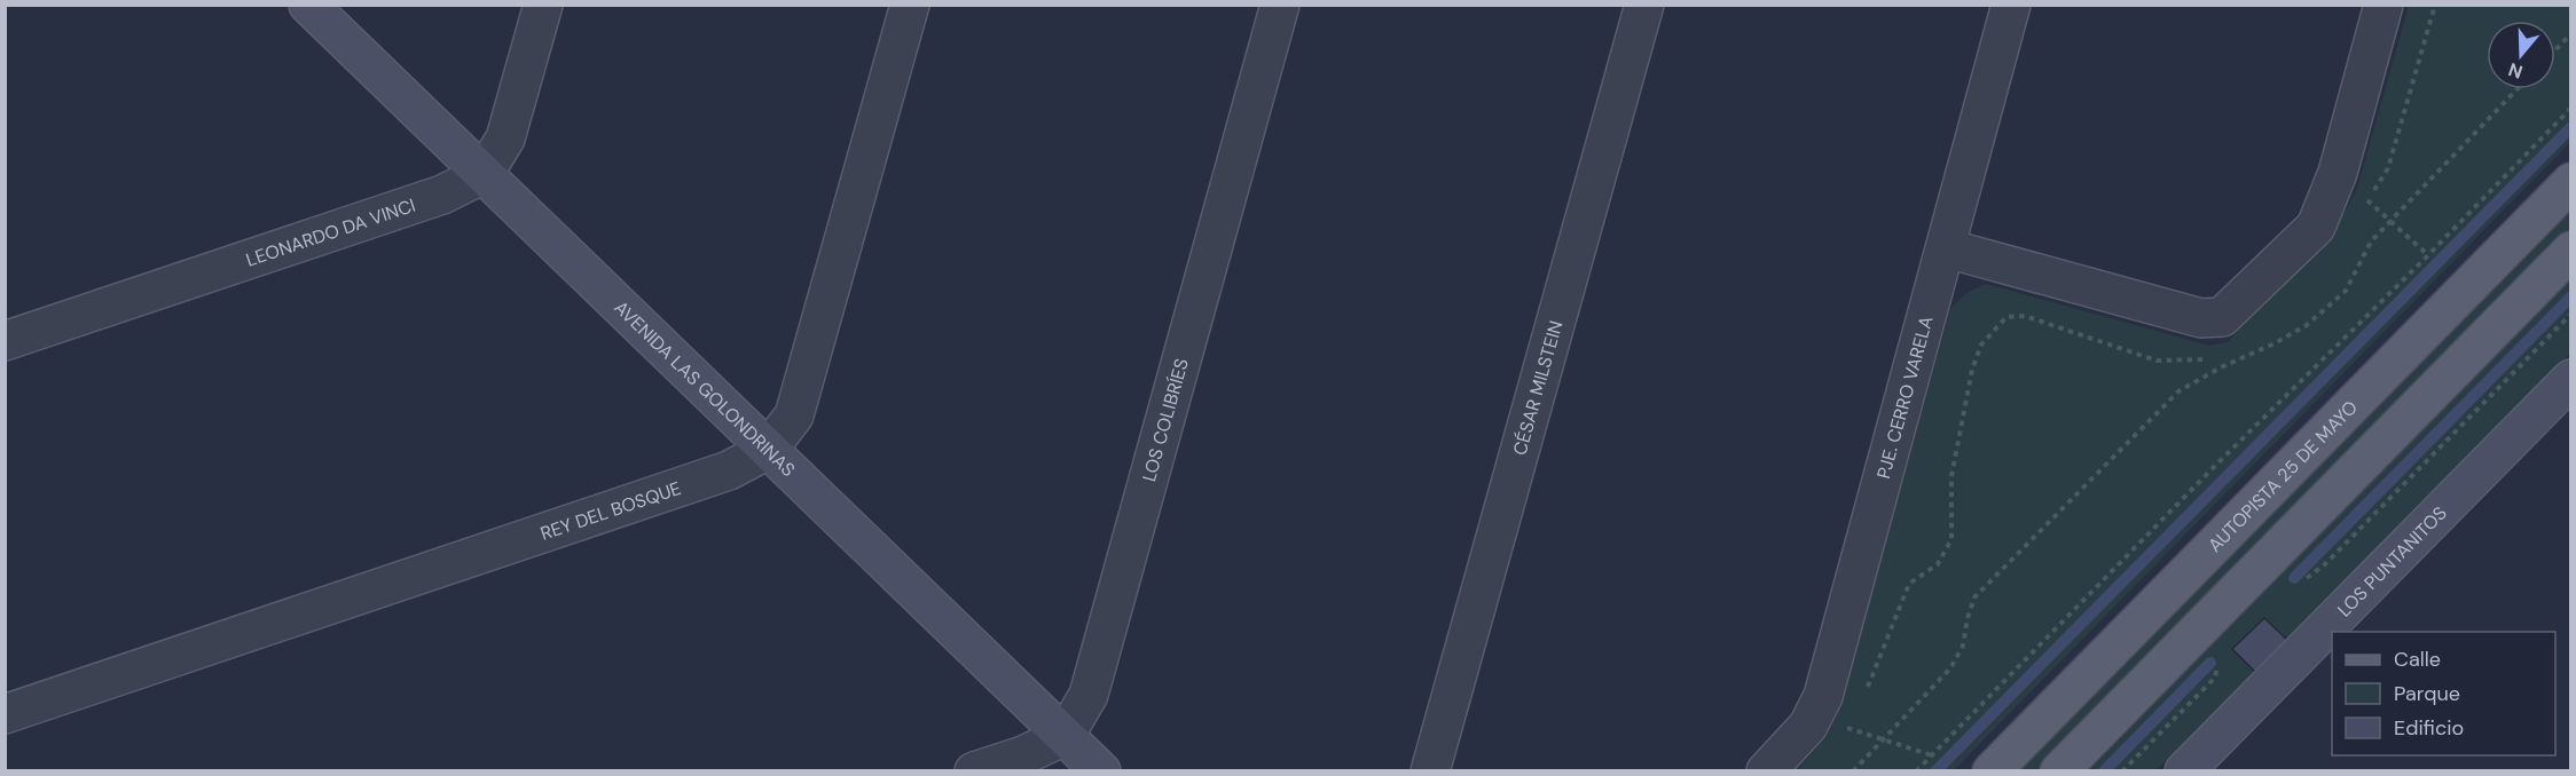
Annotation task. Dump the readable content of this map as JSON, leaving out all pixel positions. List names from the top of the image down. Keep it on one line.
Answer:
{"streets":{"main road":["AUTOPISTA 25 DE MAYO"],"street":["LEONARDO DA VINCI","AVENIDA LAS GOLONDRINAS","CÉSAR MILSTEIN","PJE. CERRO VARELA","LOS COLIBRÍES","REY DEL BOSQUE","LOS PUNTANITOS"]},"crossings":[["LEONARDO DA VINCI","AVENIDA LAS GOLONDRINAS"],["AVENIDA LAS GOLONDRINAS","LOS COLIBRÍES"],["AVENIDA LAS GOLONDRINAS","REY DEL BOSQUE"]],"legend":["Calle","Parque","Edificio"],"north":"bottom"}
